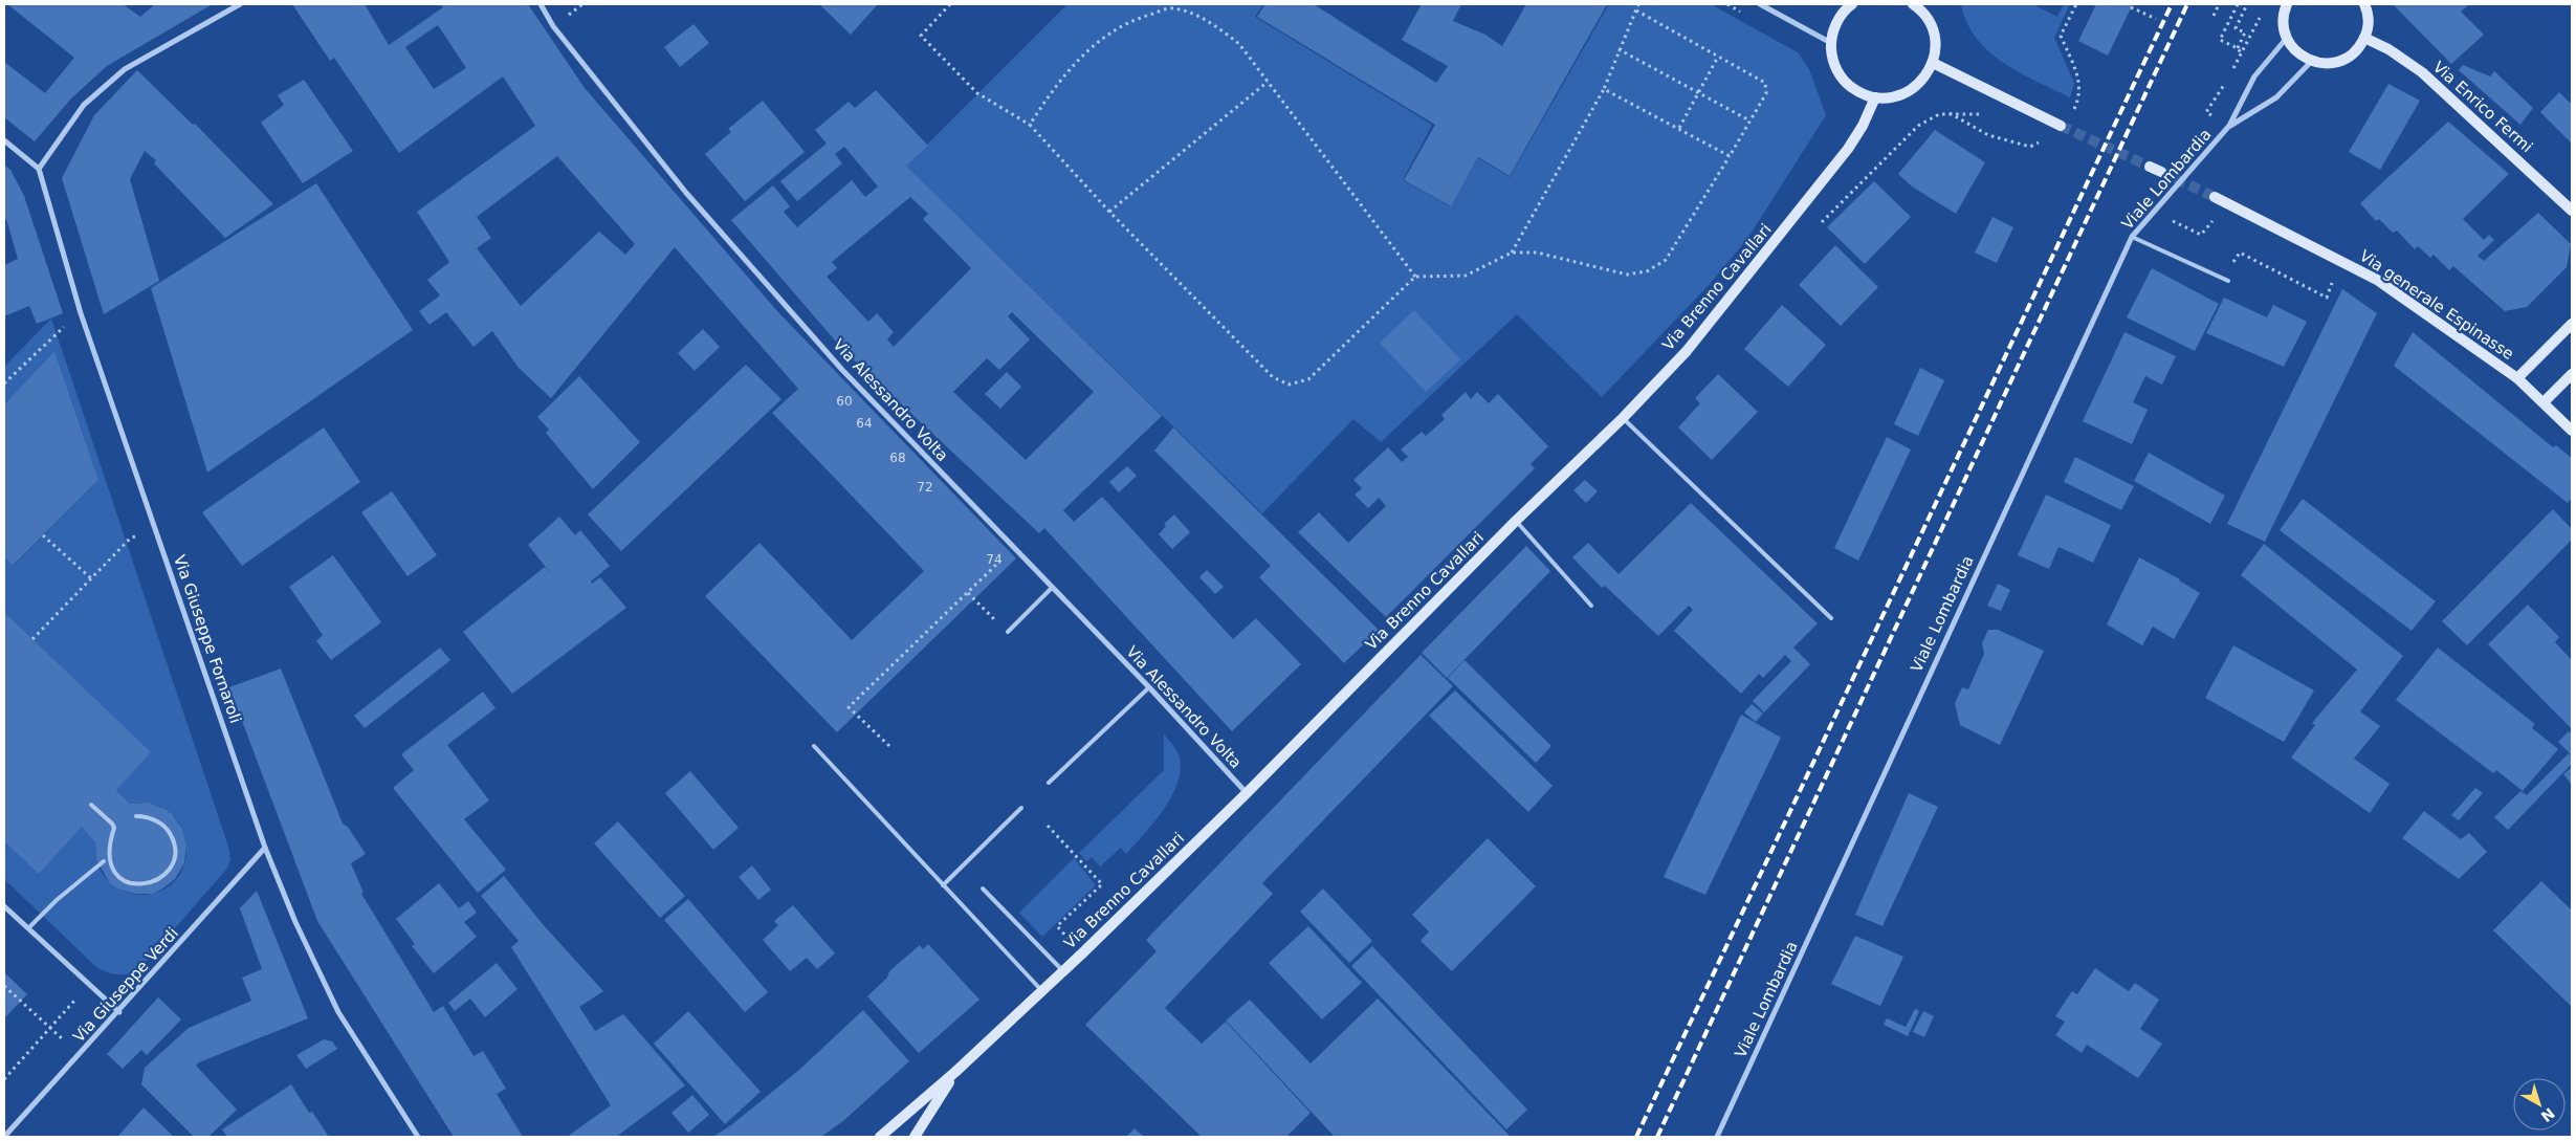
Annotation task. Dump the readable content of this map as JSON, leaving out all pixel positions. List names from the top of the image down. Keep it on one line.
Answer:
{"streets":{"street":["Via Enrico Fermi","Viale Lombardia","Via Brenno Cavallari","Via generale Espinasse","Via Alessandro Volta","Via Giuseppe Fornaroli","Via Giuseppe Verdi"]},"crossings":[["Via Brenno Cavallari","Via Alessandro Volta"],["Via Giuseppe Fornaroli","Via Giuseppe Verdi"]],"house_numbers":["60","64","68","72","74"],"north":"bottom right"}
